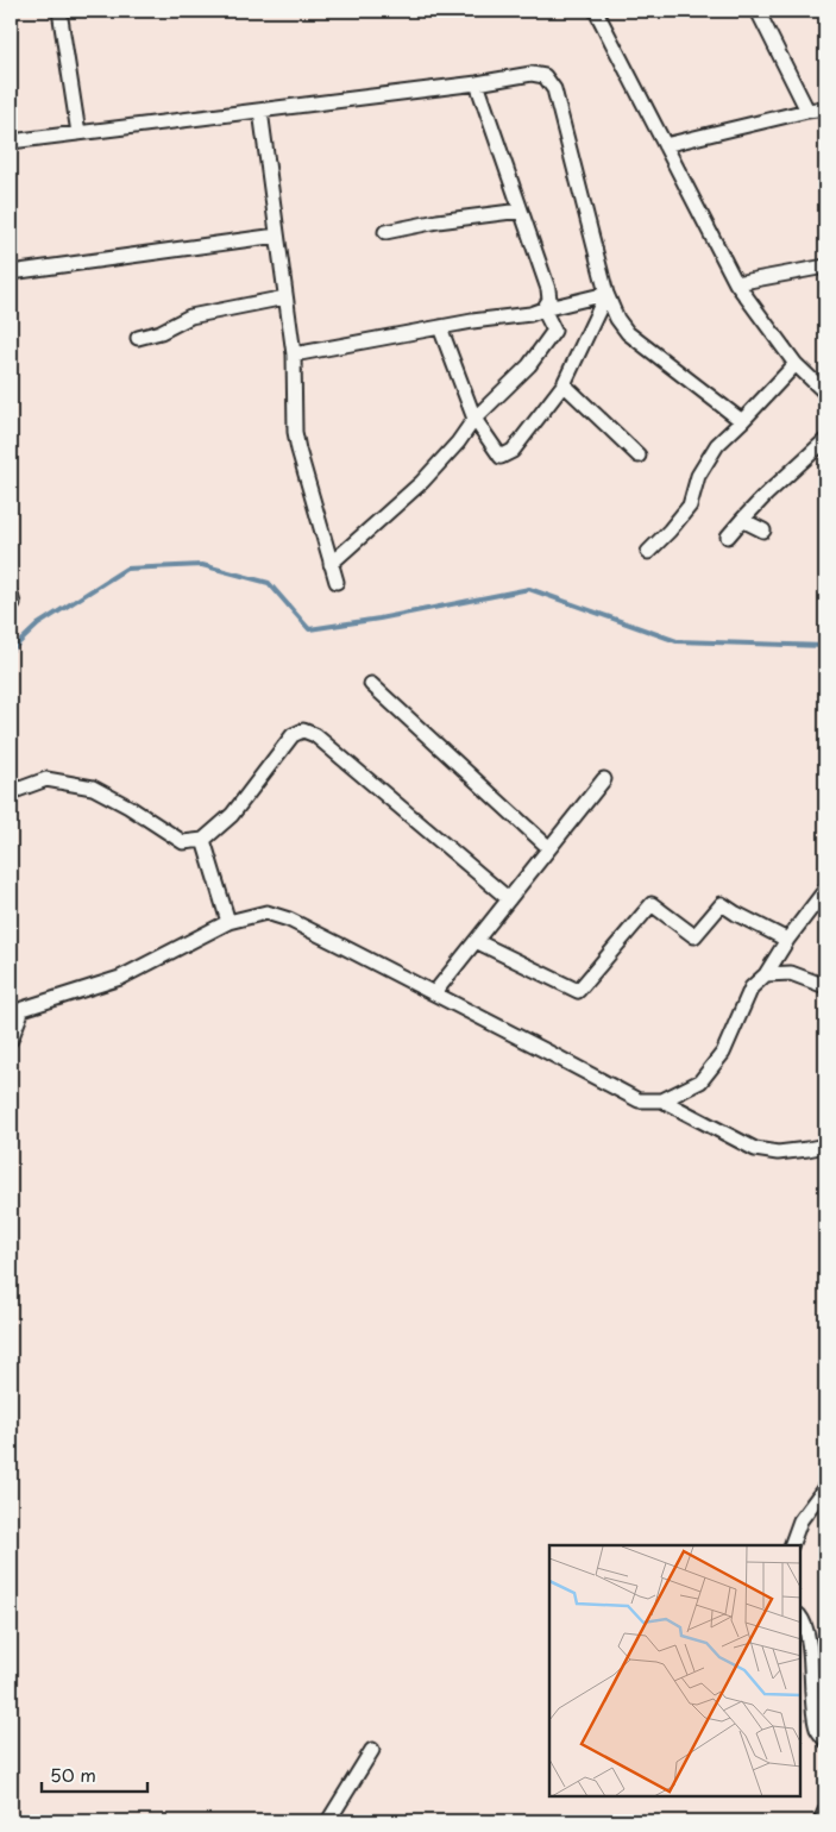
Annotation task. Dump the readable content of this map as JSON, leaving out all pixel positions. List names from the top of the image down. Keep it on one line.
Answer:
{"scale_bar":"50 m"}
